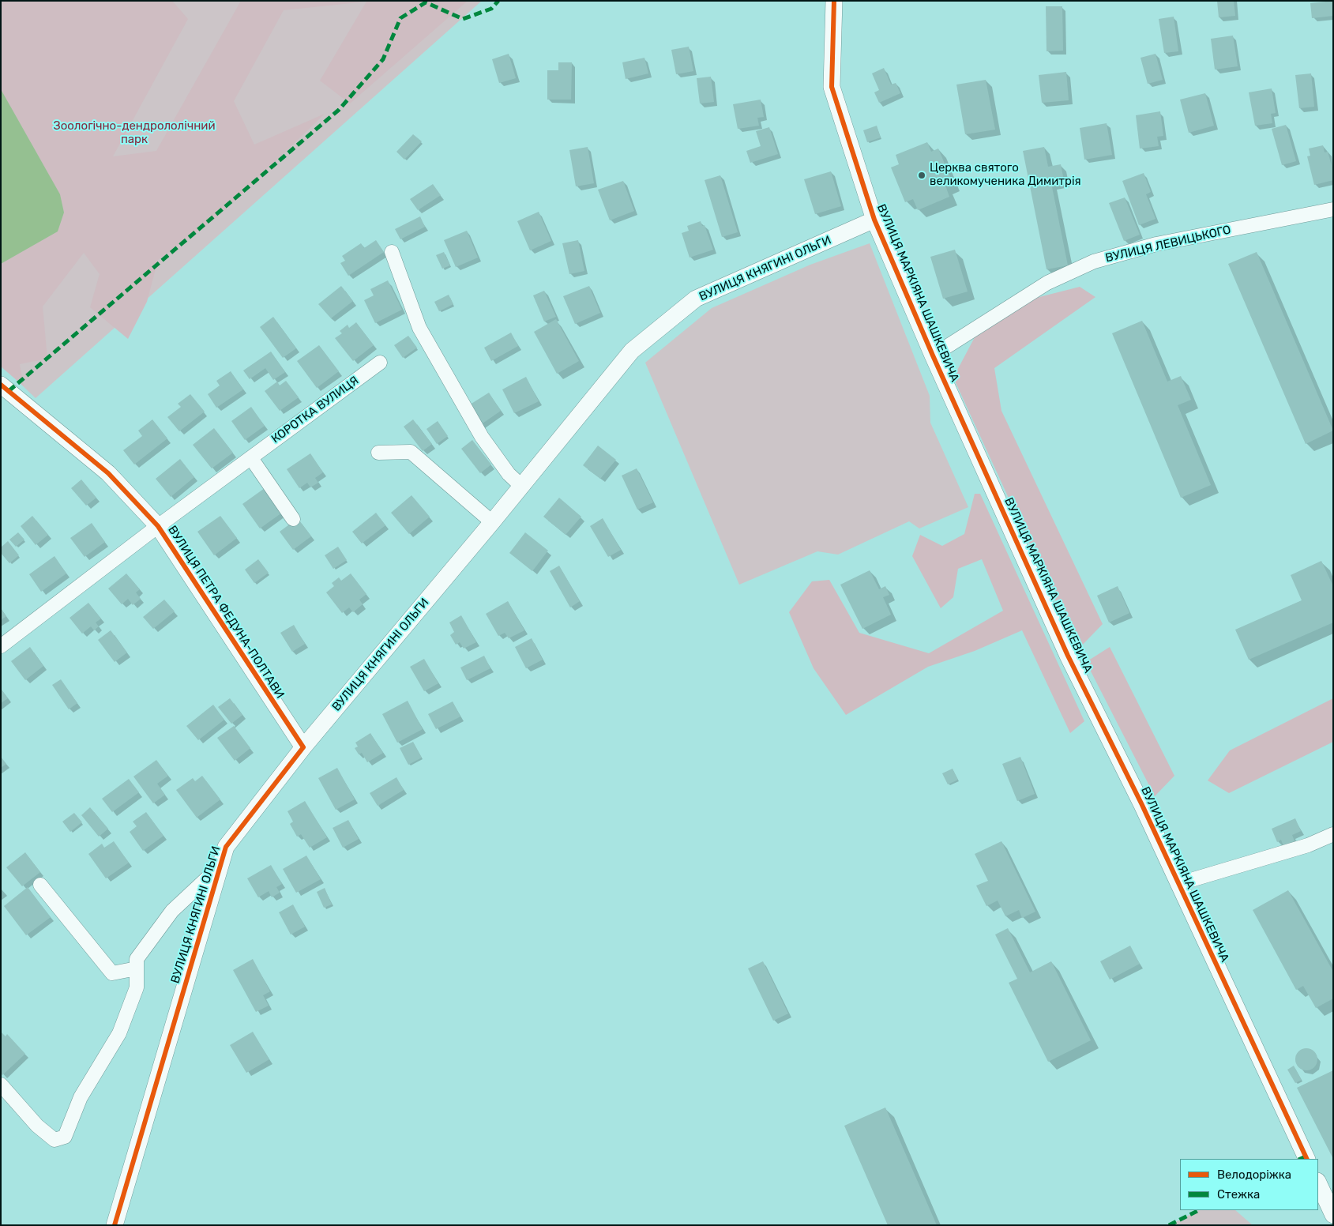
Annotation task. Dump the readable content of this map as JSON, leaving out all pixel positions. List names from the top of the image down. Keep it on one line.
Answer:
{"streets":{"street":["ВУЛИЦЯ ЛЕВИЦЬКОГО","ВУЛИЦЯ КНЯГИНІ ОЛЬГИ","ВУЛИЦЯ МАРКІЯНА ШАШКЕВИЧА","КОРОТКА ВУЛИЦЯ","ВУЛИЦЯ ПЕТРА ФЕДУНА-ПОЛТАВИ"]},"crossings":[["ВУЛИЦЯ ЛЕВИЦЬКОГО","ВУЛИЦЯ МАРКІЯНА ШАШКЕВИЧА"],["ВУЛИЦЯ КНЯГИНІ ОЛЬГИ","ВУЛИЦЯ МАРКІЯНА ШАШКЕВИЧА"],["ВУЛИЦЯ КНЯГИНІ ОЛЬГИ","ВУЛИЦЯ ПЕТРА ФЕДУНА-ПОЛТАВИ"],["КОРОТКА ВУЛИЦЯ","ВУЛИЦЯ ПЕТРА ФЕДУНА-ПОЛТАВИ"]],"parks":["Зоологічно-дендрололічний парк"],"places":["Церква святого великомученика Димитрія"],"legend":["Велодоріжка","Стежка"]}
